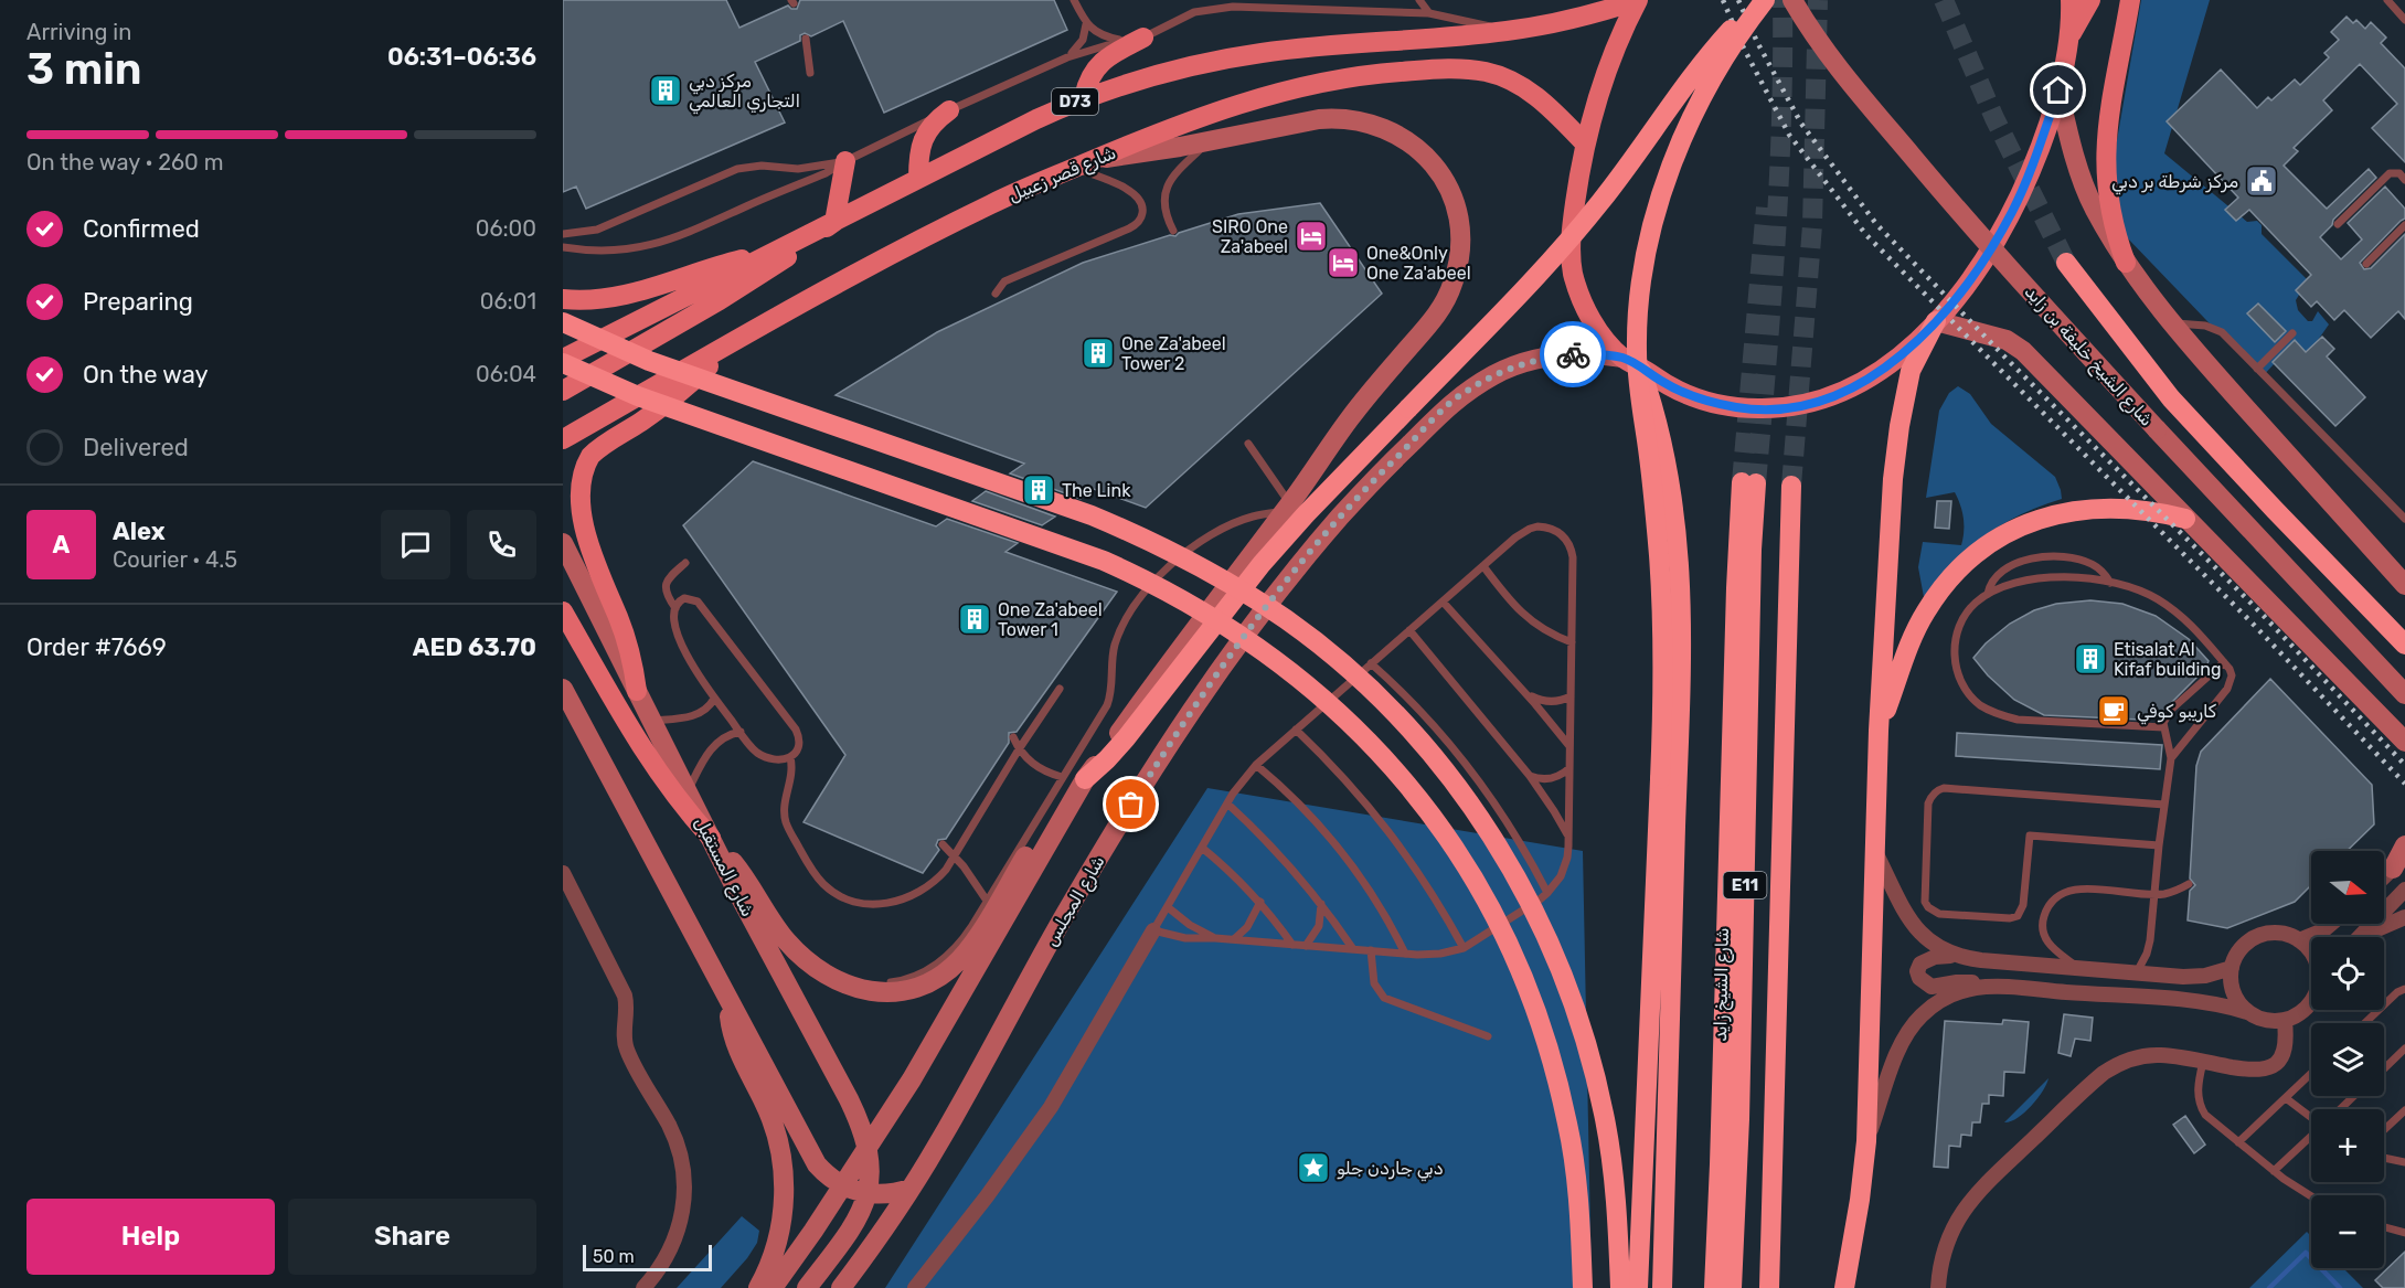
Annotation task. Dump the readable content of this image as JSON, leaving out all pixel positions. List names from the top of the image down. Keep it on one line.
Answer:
{"streets":{"highway":["E11","شارع الشيخ زايد"],"main road":["D73","شارع قصر زعبيل","شارع الشيخ خليفة بن زايد","شارع المستقبل","شارع المجلس"]},"places":{"building":["مركز دبي التجاري العالمي","One Za'abeel Tower 2","The Link","One Za'abeel Tower 1","Etisalat Al Kifaf building"],"public building":["مركز شرطة بر دبي"],"hotel":["SIRO One Za'abeel","One&Only One Za'abeel"],"cafe":["كاريبو كوفي"],"place":["دبي جاردن جلو"]},"scale_bar":"50 m","north":"right","page":{"heading":["3 min","Arriving in","06:31–06:36"],"panel":["Alex","Courier · 4.5","Order #7669","AED 63.70"],"bar":"On the way · 260 m","list":[["Confirmed","06:00"],["Preparing","06:01"],["On the way","06:04"],"Delivered"],"round":"A","map_buttons":["+","−"],"buttons":["Help","Share"],"scale":"50 m"}}
